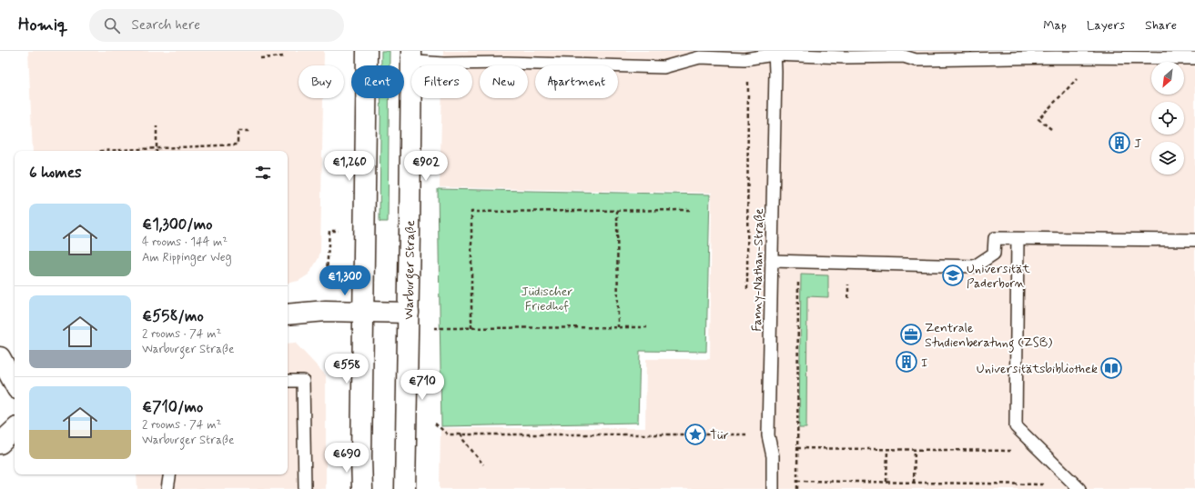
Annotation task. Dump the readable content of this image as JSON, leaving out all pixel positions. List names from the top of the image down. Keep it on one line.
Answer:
{"streets":{"main road":["Warburger Straße"],"lane":["Fanny-Nathan-Straße"]},"parks":["Jüdischer Friedhof"],"places":{"building":["J","I"],"school or university":["Universität Paderborn"],"office":["Zentrale Studienberatung (ZSB)"],"library":["Universitätsbibliothek"],"place":["Tür"]},"north":"bottom left","page":{"header":"Homiq","search":"Search here","nav":["Map","Layers","Share"],"chip":["Buy","Rent","Filters","New","Apartment"],"price":["€1,260","€902","€1,300","€558","€710","€690"],"heading":"6 homes","list":[{"name":"€1,300/mo","note":"4 rooms · 144 m² · Am Rippinger Weg"},{"name":"€558/mo","note":"2 rooms · 74 m² · Warburger Straße"},{"name":"€710/mo","note":"2 rooms · 74 m² · Warburger Straße"}]}}
